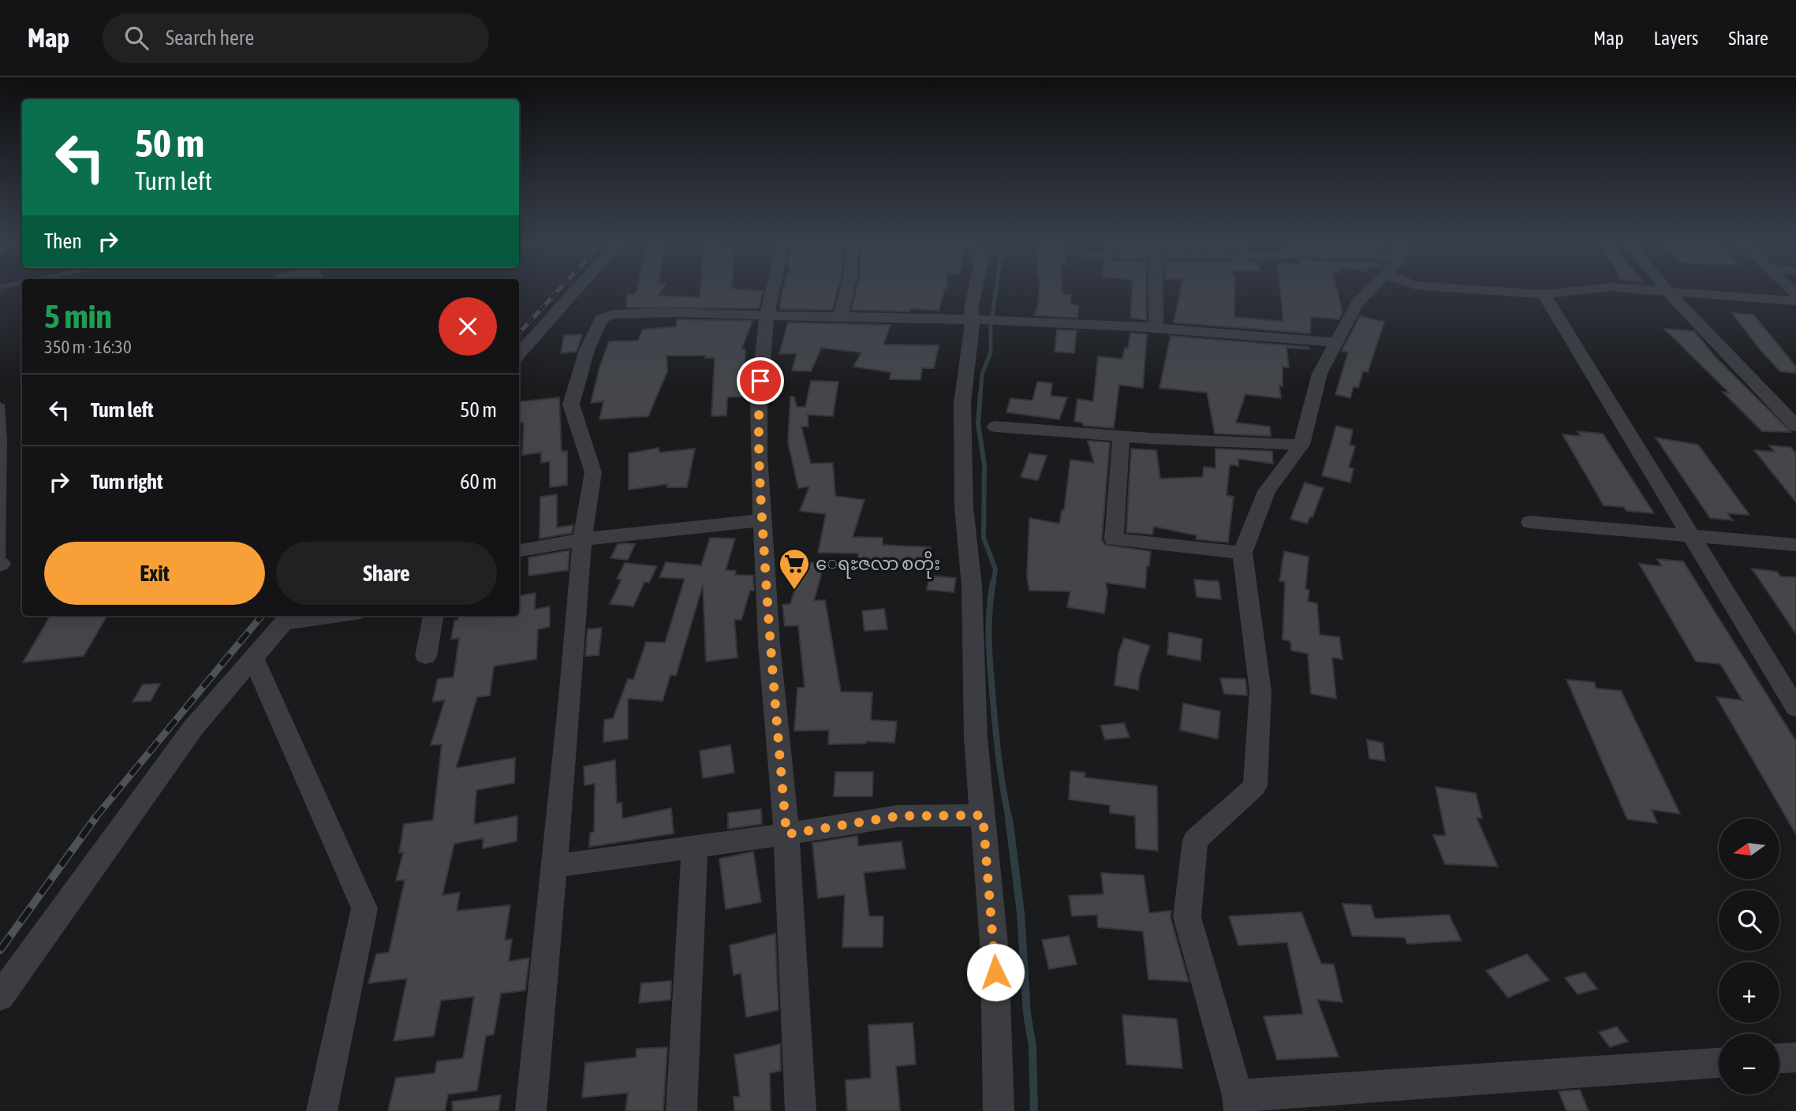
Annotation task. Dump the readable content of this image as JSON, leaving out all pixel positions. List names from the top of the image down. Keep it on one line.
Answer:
{"places":{"supermarket":["ေရႊဇလာ စတိုး"]},"north":"left","page":{"header":"Map","search":"Search here","nav":["Map","Layers","Share"],"turn":["50 m","Turn left"],"then":"Then","heading":["5 min","350 m · 16:30"],"list":[{"name":"Turn left","value":"50 m"},{"name":"Turn right","value":"60 m"}],"buttons":["Exit","Share"],"map_buttons":["+","−"]}}
